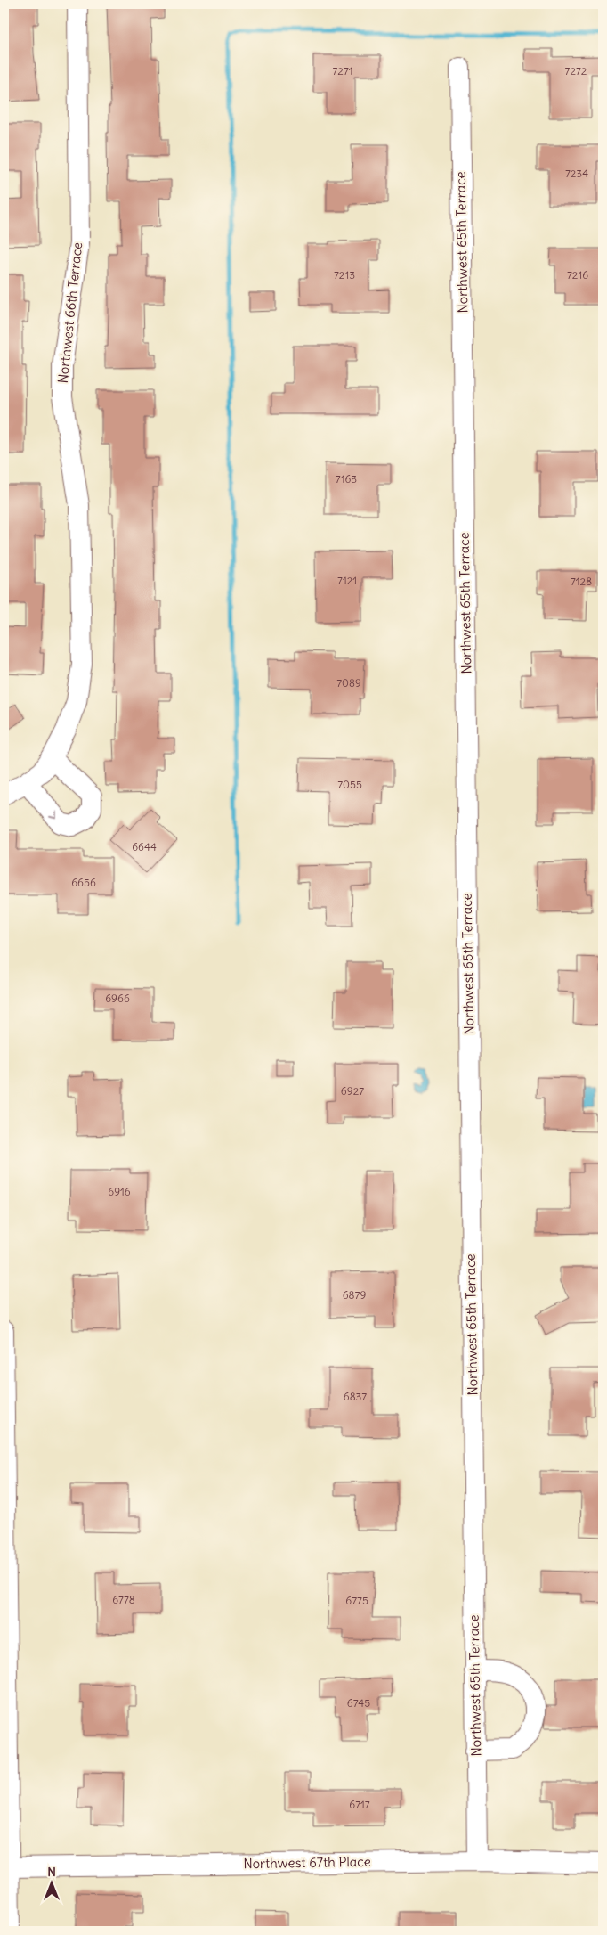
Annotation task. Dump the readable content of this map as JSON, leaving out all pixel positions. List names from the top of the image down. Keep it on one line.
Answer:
{"streets":{"street":["Northwest 65th Terrace","Northwest 66th Terrace","Northwest 67th Place"]},"crossings":[["Northwest 65th Terrace","Northwest 67th Place"]],"house_numbers":["7271","7272","7234","7213","7216","7163","7121","7128","7089","7055","6644","6656","6966","6927","6916","6879","6837","6778","6775","6745","6717"],"north":"top"}
